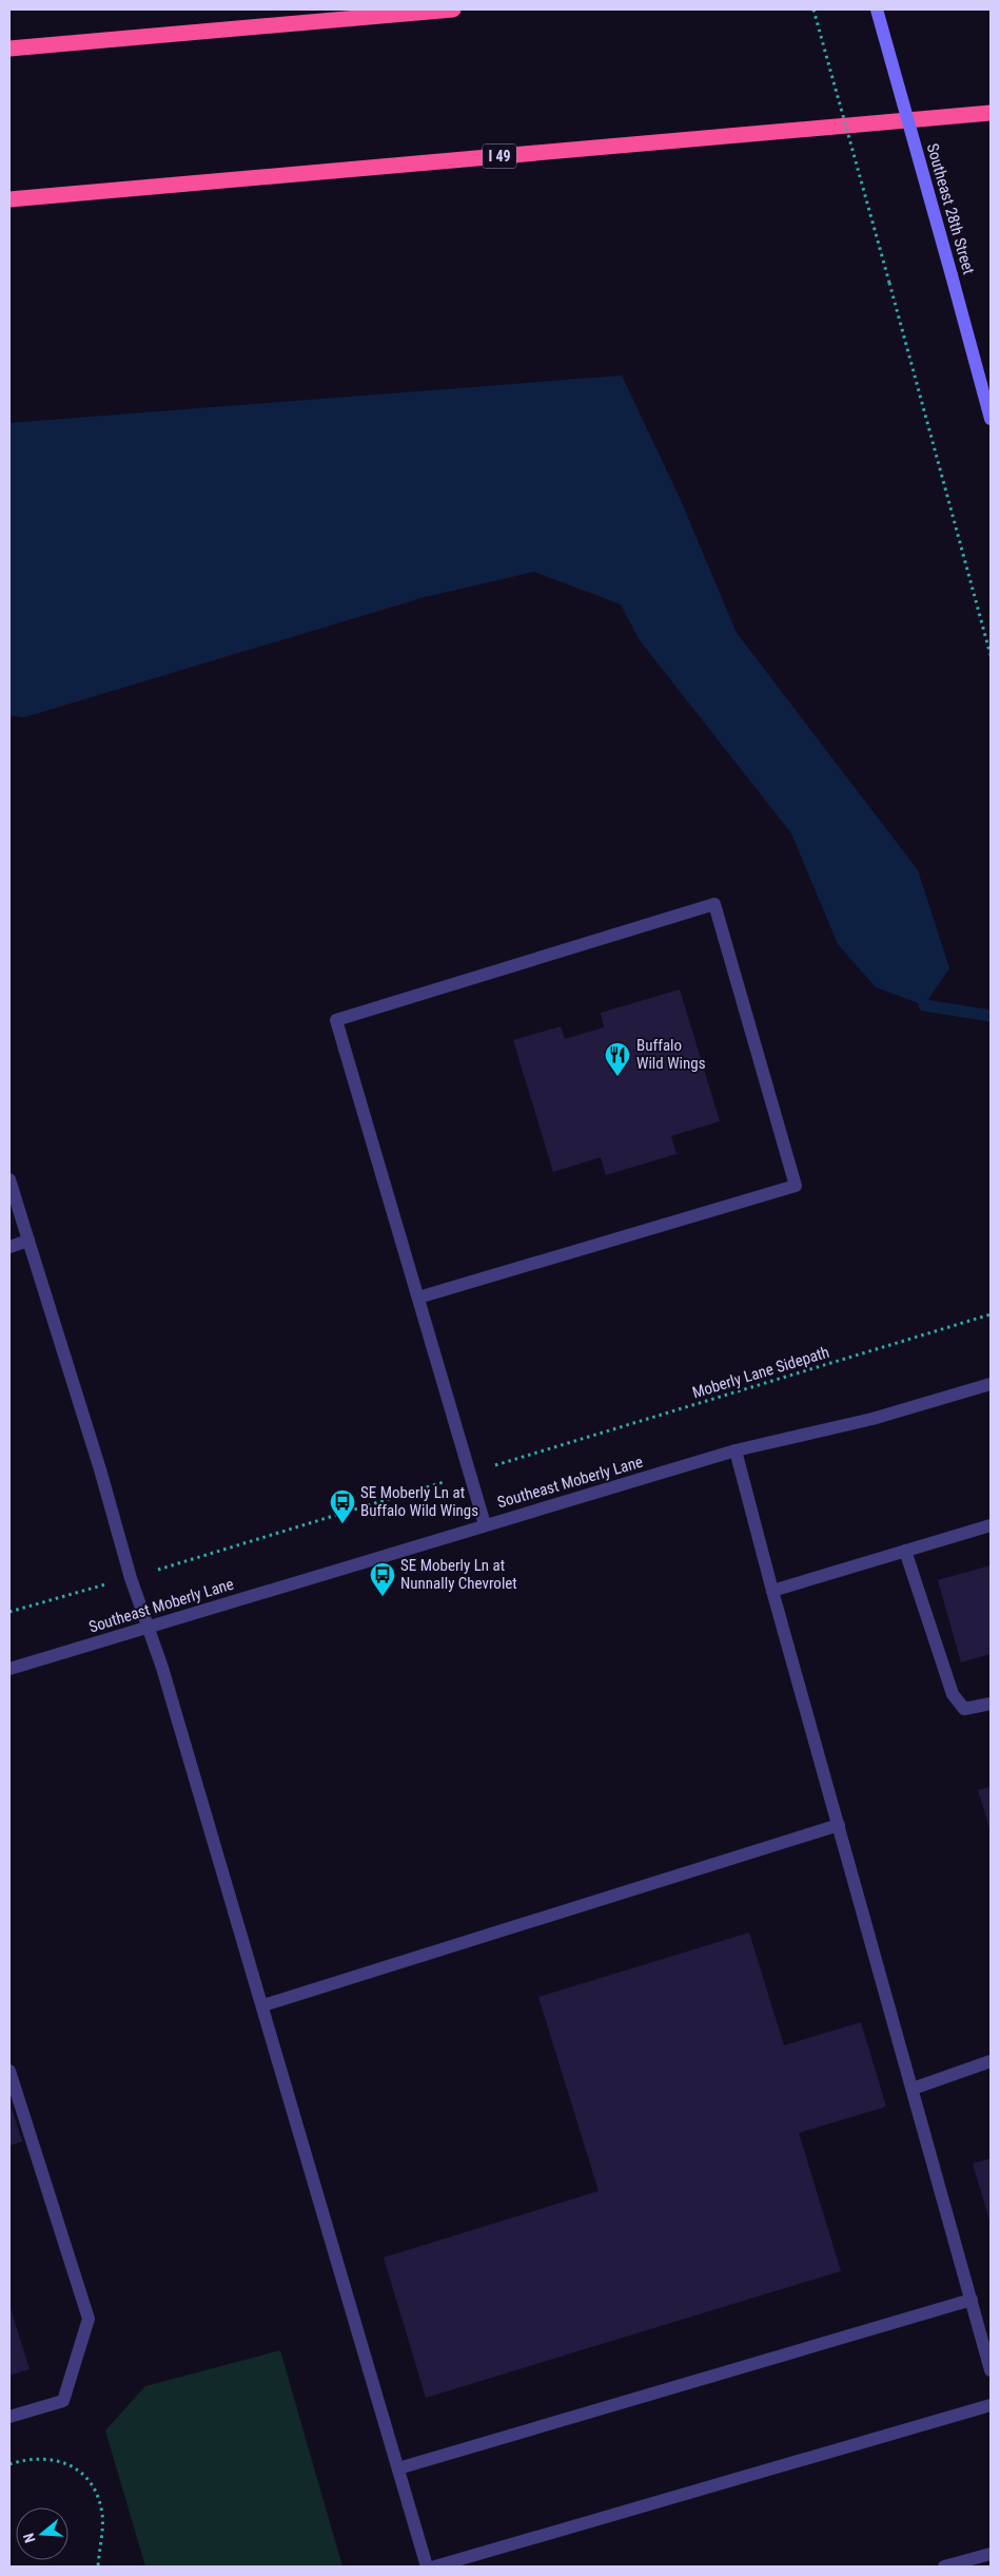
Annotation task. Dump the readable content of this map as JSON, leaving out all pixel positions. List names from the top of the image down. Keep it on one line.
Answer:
{"streets":{"highway":["I 49"],"main road":["Southeast 28th Street"],"street":["Southeast Moberly Lane"],"path":["Moberly Lane Sidepath"]},"places":{"restaurant":["Buffalo Wild Wings"],"bus stop":["SE Moberly Ln at Buffalo Wild Wings","SE Moberly Ln at Nunnally Chevrolet"]},"north":"left"}
